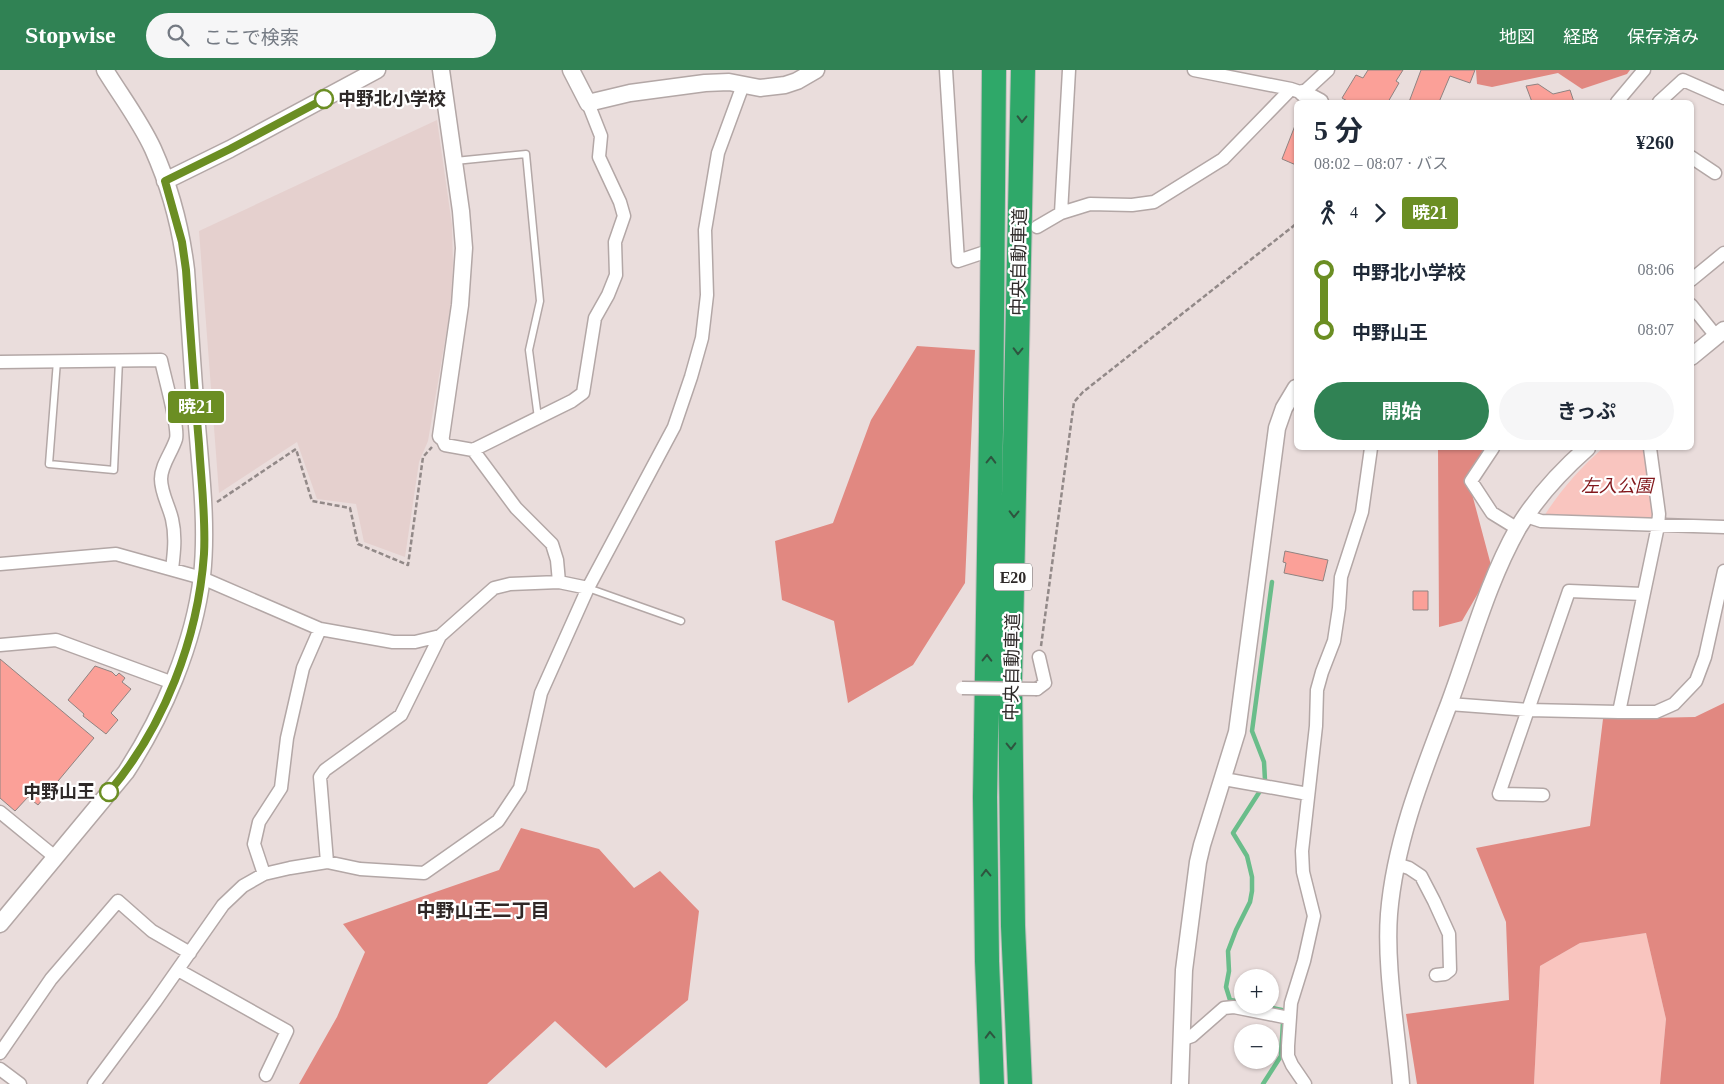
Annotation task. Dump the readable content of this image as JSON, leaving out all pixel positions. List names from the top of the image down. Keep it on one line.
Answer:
{"streets":{"highway":["中央自動車道","E20"]},"districts":["中野山王二丁目"],"parks":["左入公園"],"places":["中野北小学校","中野山王"],"lines":["bus line 暁21"],"page":{"header":"Stopwise","search":"ここで検索","nav":["地図","経路","保存済み"],"on_map":"暁21","heading":["5 分","08:02 – 08:07 · バス","¥260"],"legs":["4","暁21"],"list":[{"name":"中野北小学校","value":"08:06"},{"name":"中野山王","value":"08:07"}],"buttons":["開始","きっぷ"],"map_buttons":["+","−"]}}
